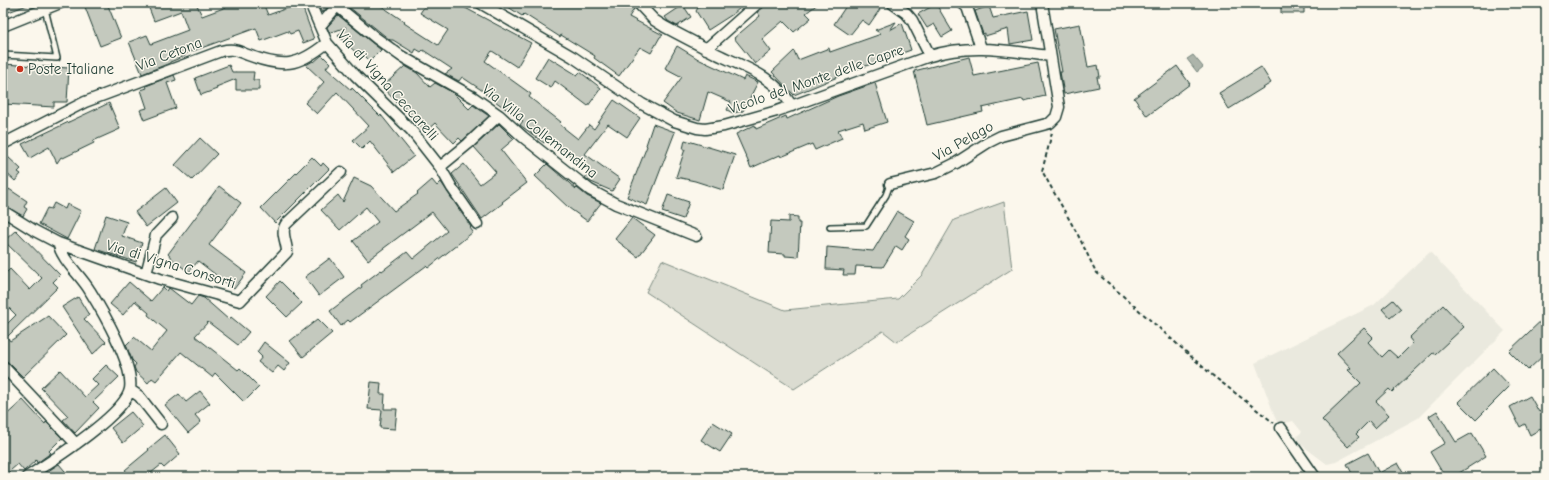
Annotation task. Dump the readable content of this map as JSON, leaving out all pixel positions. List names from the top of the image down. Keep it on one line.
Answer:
{"streets":{"street":["Via Cetona","Vicolo del Monte delle Capre","Via di Vigna Ceccarelli","Via Villa Collemandina","Via Pelago","Via di Vigna Consorti"]},"crossings":[["Via Cetona","Via di Vigna Ceccarelli"],["Via di Vigna Ceccarelli","Via Villa Collemandina"]],"places":["Poste Italiane"]}
